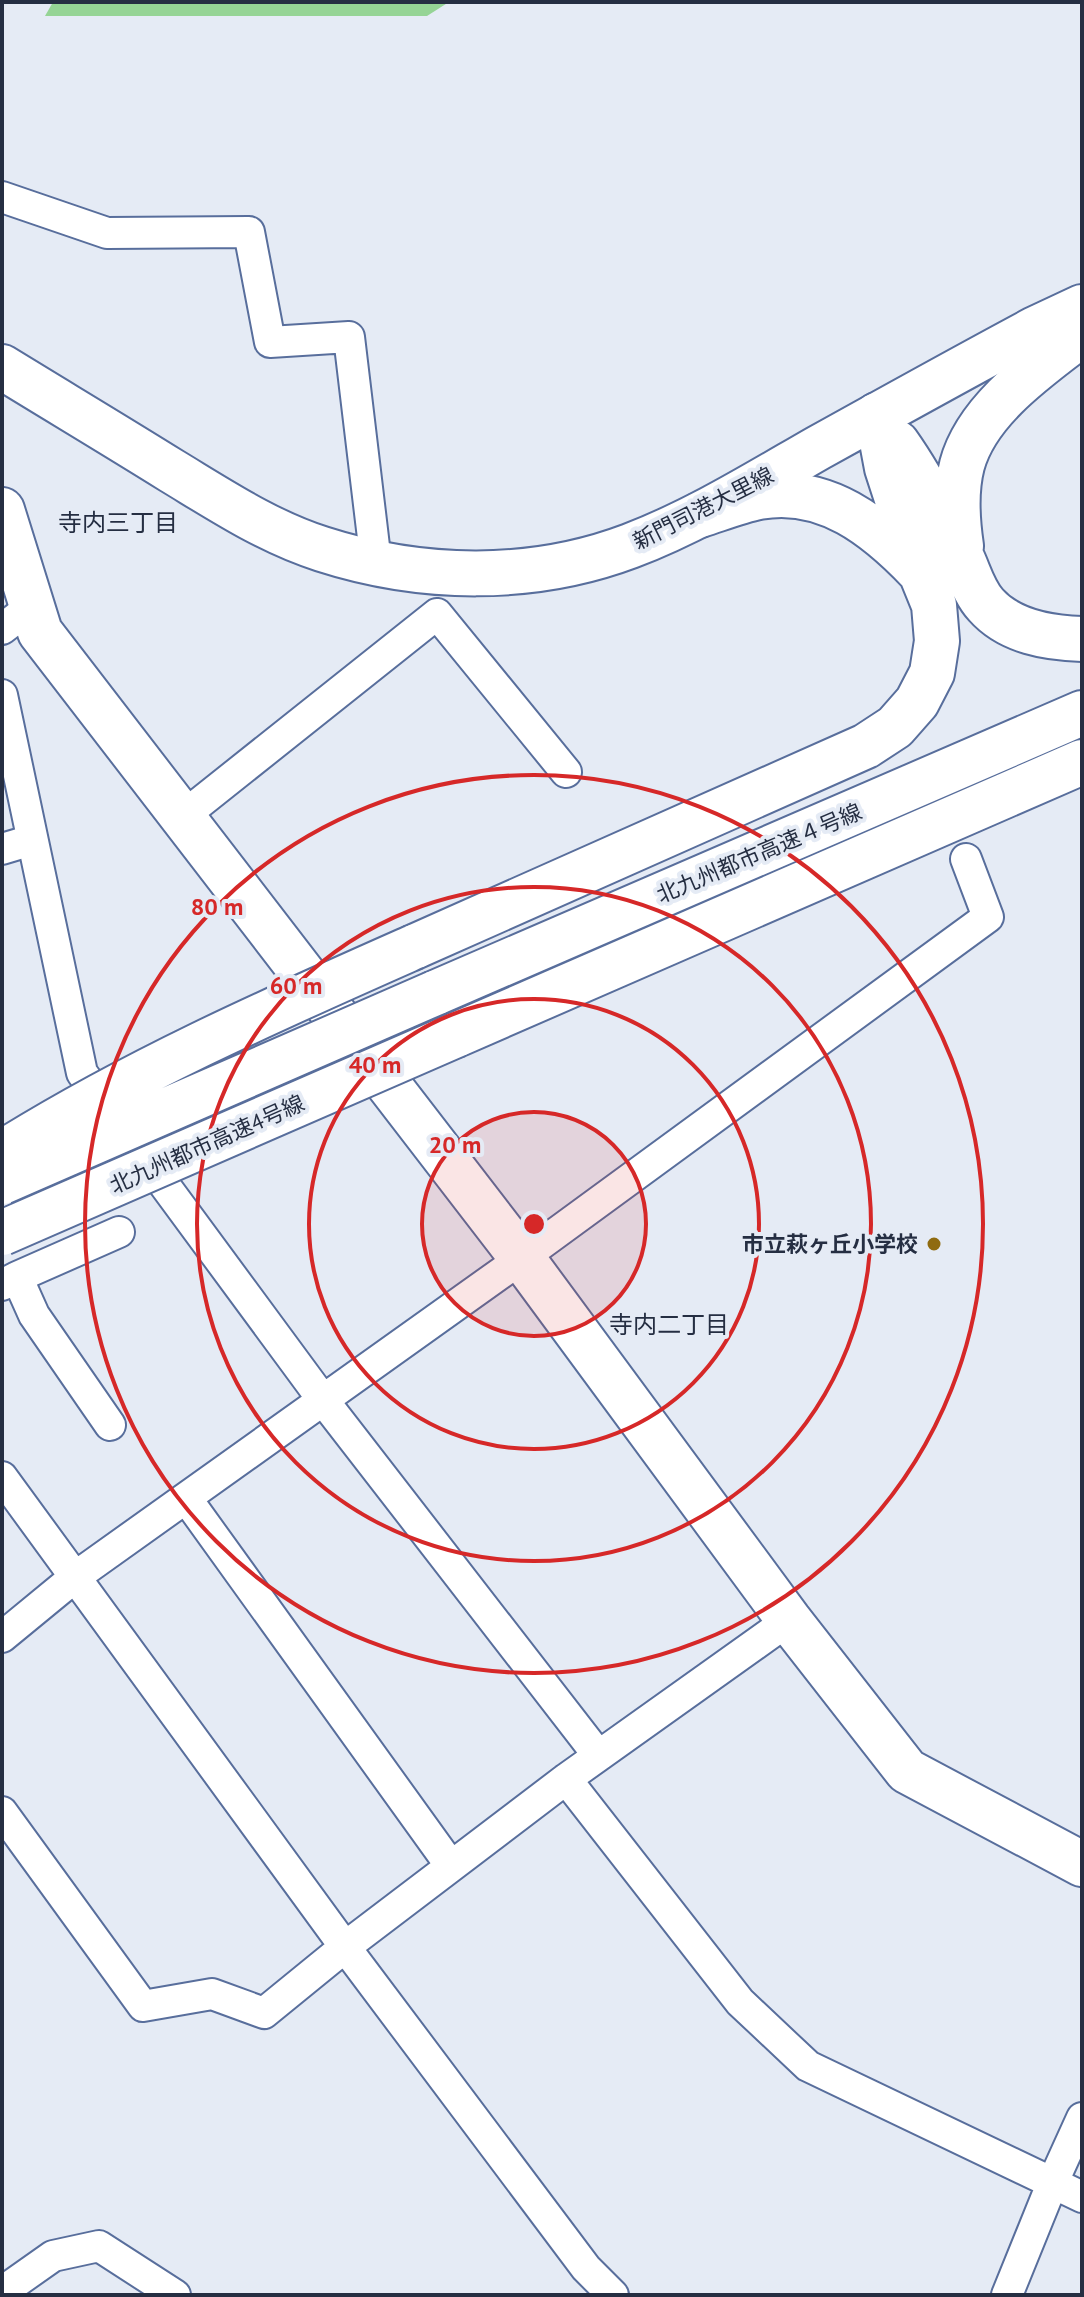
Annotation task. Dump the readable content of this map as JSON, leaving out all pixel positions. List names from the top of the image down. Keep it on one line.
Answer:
{"streets":{"main road":["新門司港大里線","北九州都市高速４号線","北九州都市高速4号線"]},"crossings":[["北九州都市高速４号線","北九州都市高速4号線"]],"districts":["寺内三丁目","寺内二丁目"],"places":["市立萩ヶ丘小学校"],"rings":["80 m","60 m","40 m","20 m"]}
